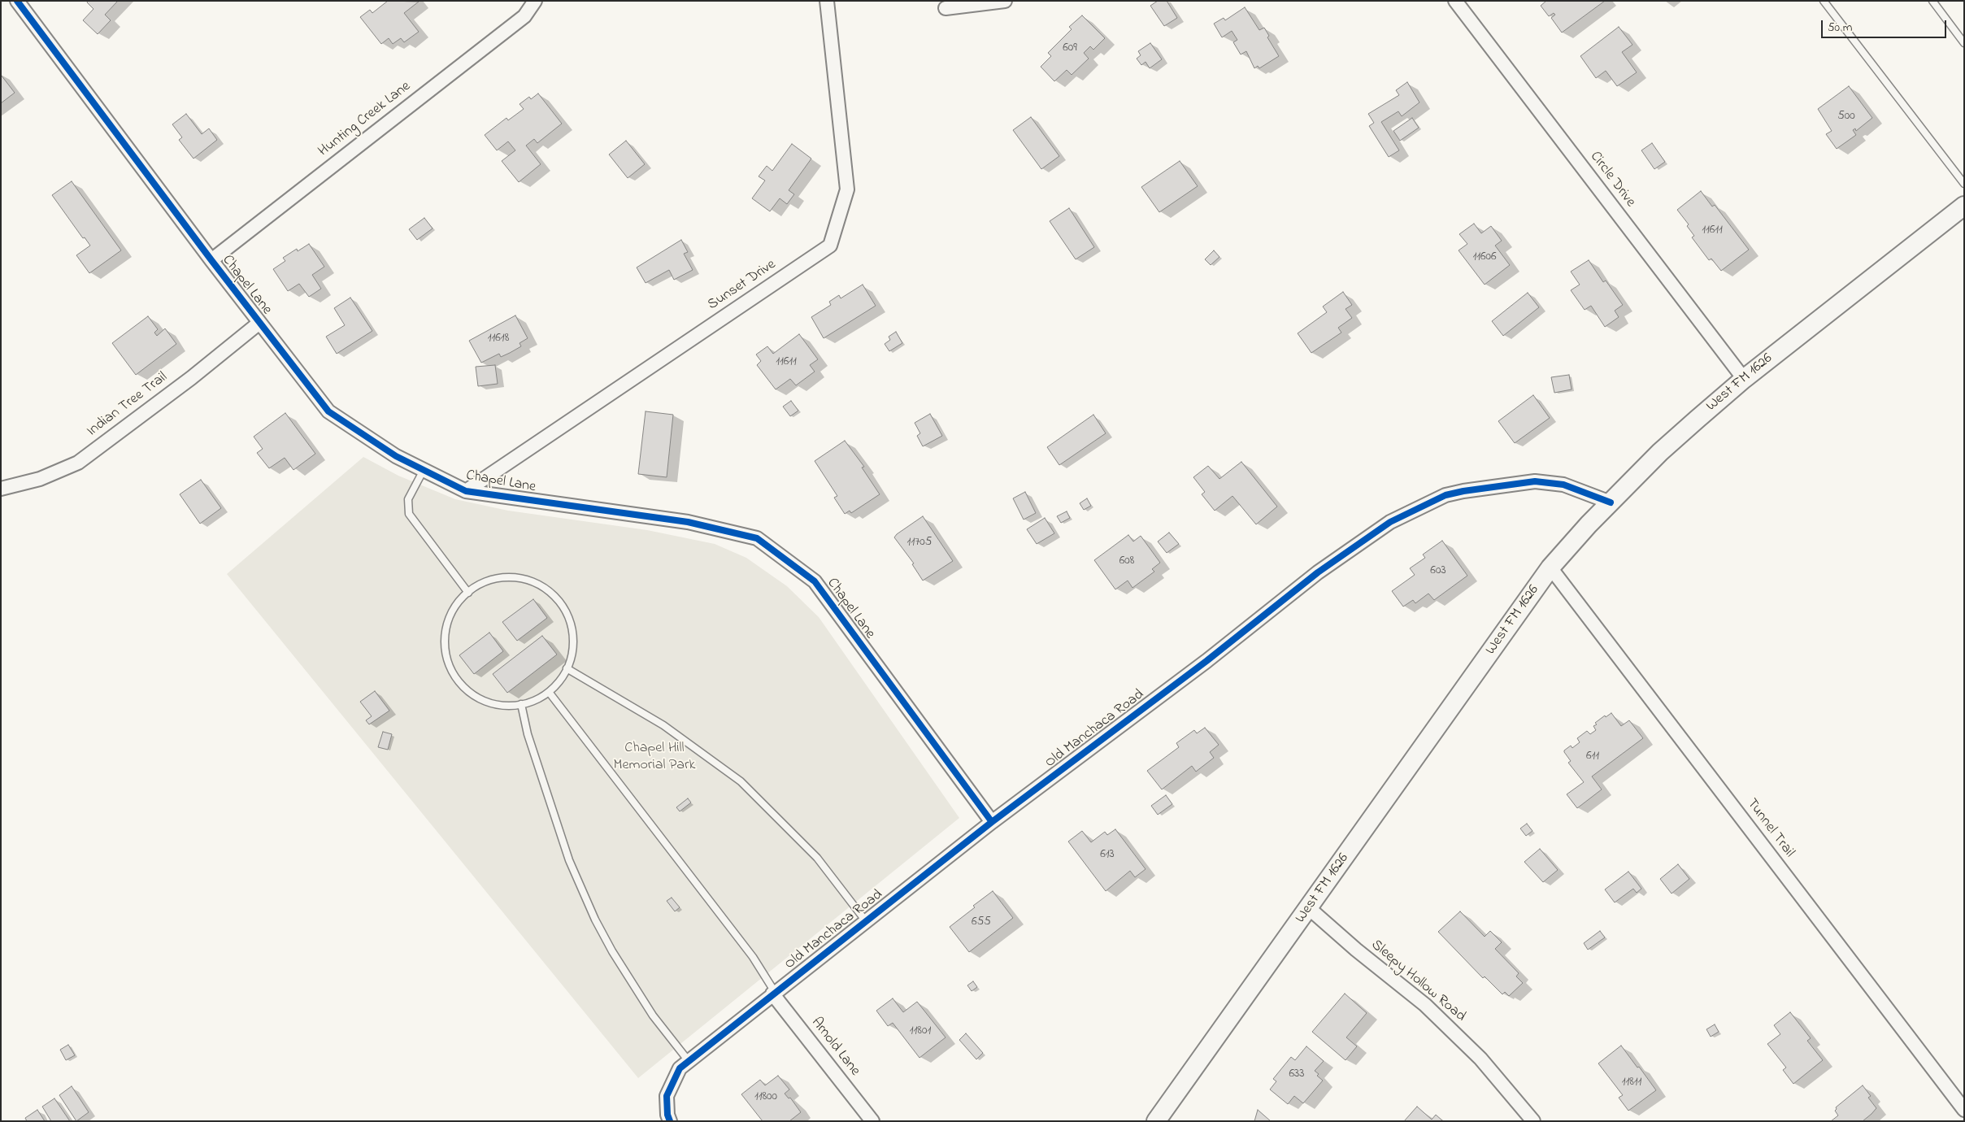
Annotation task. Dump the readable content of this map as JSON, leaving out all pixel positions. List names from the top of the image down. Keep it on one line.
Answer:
{"streets":{"main road":["West FM 1626"],"street":["Hunting Creek Lane","Circle Drive","Chapel Lane","Sunset Drive","Indian Tree Trail","Old Manchaca Road","Tunnel Trail","Sleepy Hollow Road","Arnold Lane"]},"crossings":[["Hunting Creek Lane","Chapel Lane"],["Circle Drive","West FM 1626"],["Chapel Lane","Sunset Drive"],["Chapel Lane","Indian Tree Trail"],["Chapel Lane","Old Manchaca Road"],["West FM 1626","Old Manchaca Road"],["West FM 1626","Tunnel Trail"],["West FM 1626","Sleepy Hollow Road"],["Old Manchaca Road","Arnold Lane"]],"parks":["Chapel Hill Memorial Park"],"house_numbers":["609","500","11611","11606","11618","11611","11705","608","603","611","613","655","11801","633","11811","11800"],"scale_bar":"50 m"}
